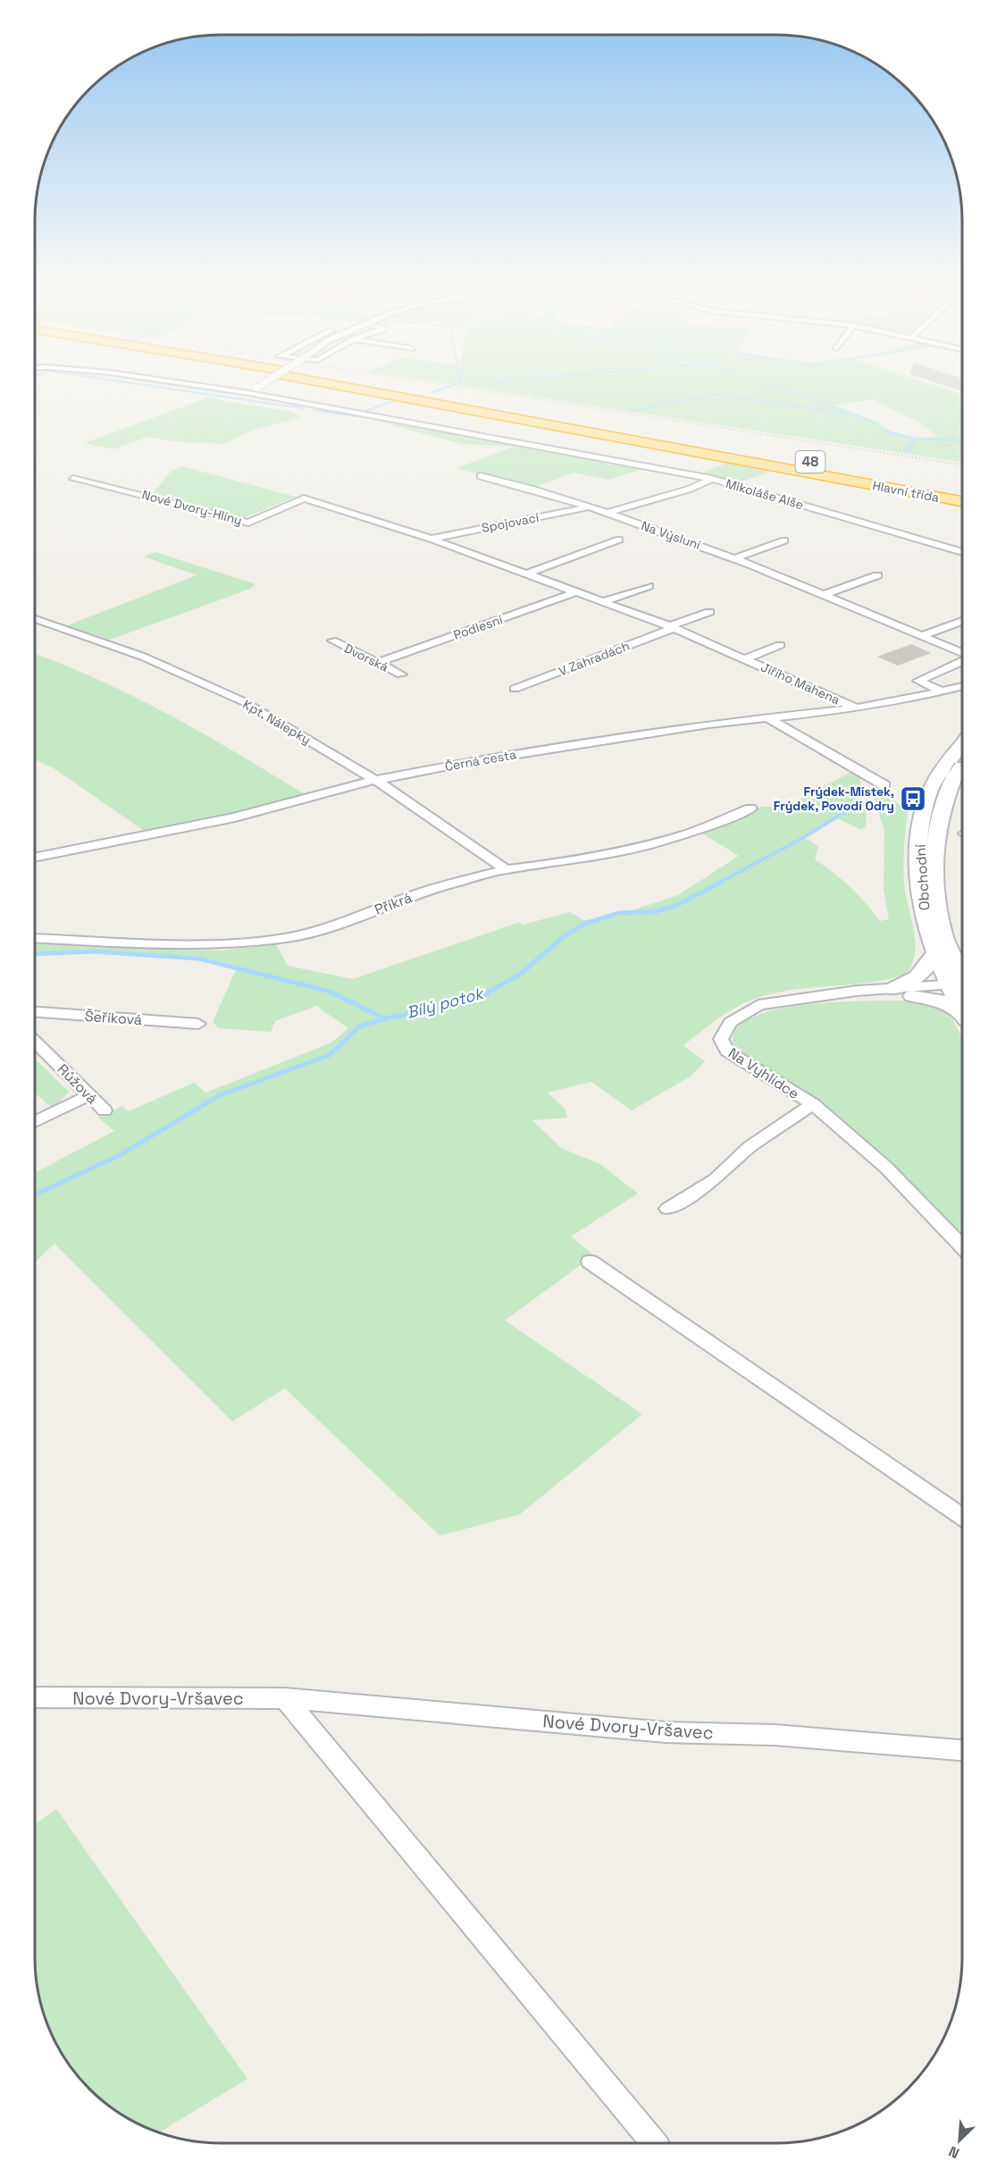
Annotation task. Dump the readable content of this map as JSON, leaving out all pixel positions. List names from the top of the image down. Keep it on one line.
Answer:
{"streets":{"highway":["48","Hlavní třída"],"main road":["Obchodní"],"street":["Mikoláše Alše","Nové Dvory-Hlíny","Spojovací","Na Výsluní","Podlesní","Dvorská","V Zahradách","Jiřího Mahena","Kpt. Nálepky","Černá cesta","Příkrá","Šeříková","Na Vyhlídce","Růžová","Nové Dvory-Vršavec"]},"crossings":[["48","Hlavní třída"],["Mikoláše Alše","Na Výsluní"],["Nové Dvory-Hlíny","Spojovací"],["Nové Dvory-Hlíny","Jiřího Mahena"],["Spojovací","Na Výsluní"],["Spojovací","Jiřího Mahena"],["Podlesní","Dvorská"],["Podlesní","Jiřího Mahena"],["V Zahradách","Jiřího Mahena"],["Jiřího Mahena","Černá cesta"],["Kpt. Nálepky","Černá cesta"],["Kpt. Nálepky","Příkrá"],["Obchodní","Na Vyhlídce"]],"water":["Bílý potok"],"places":{"bus stop":["Frýdek-Místek, Frýdek, Povodí Odry"]},"north":"bottom left"}
